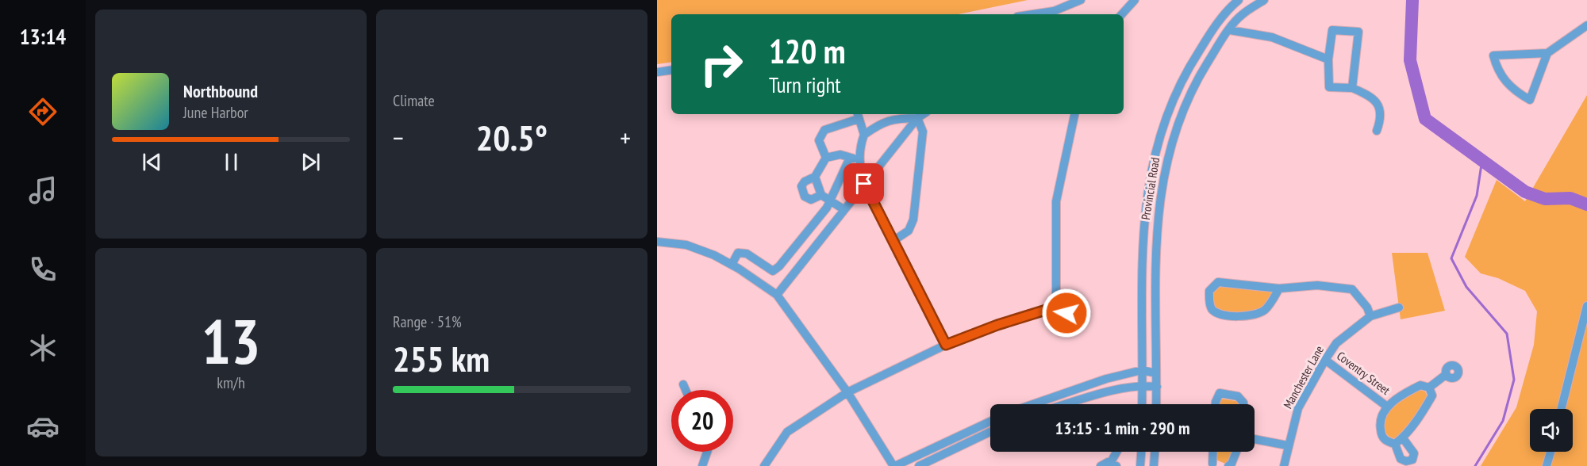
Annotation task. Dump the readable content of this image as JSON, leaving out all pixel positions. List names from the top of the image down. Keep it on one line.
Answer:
{"streets":{"street":["Provincial Road","Coventry Street","Manchester Lane"]},"crossings":[["Coventry Street","Manchester Lane"]],"page":{"tabs":"13:14","tile":["Climate",["13","km/h"],["Range · 51%","255 km"]],"turn":["120 m","Turn right"],"song":["Northbound","June Harbor"],"heat":["−","20.5°","+"],"limit":"20","trip":"13:15 · 1 min · 290 m"}}
